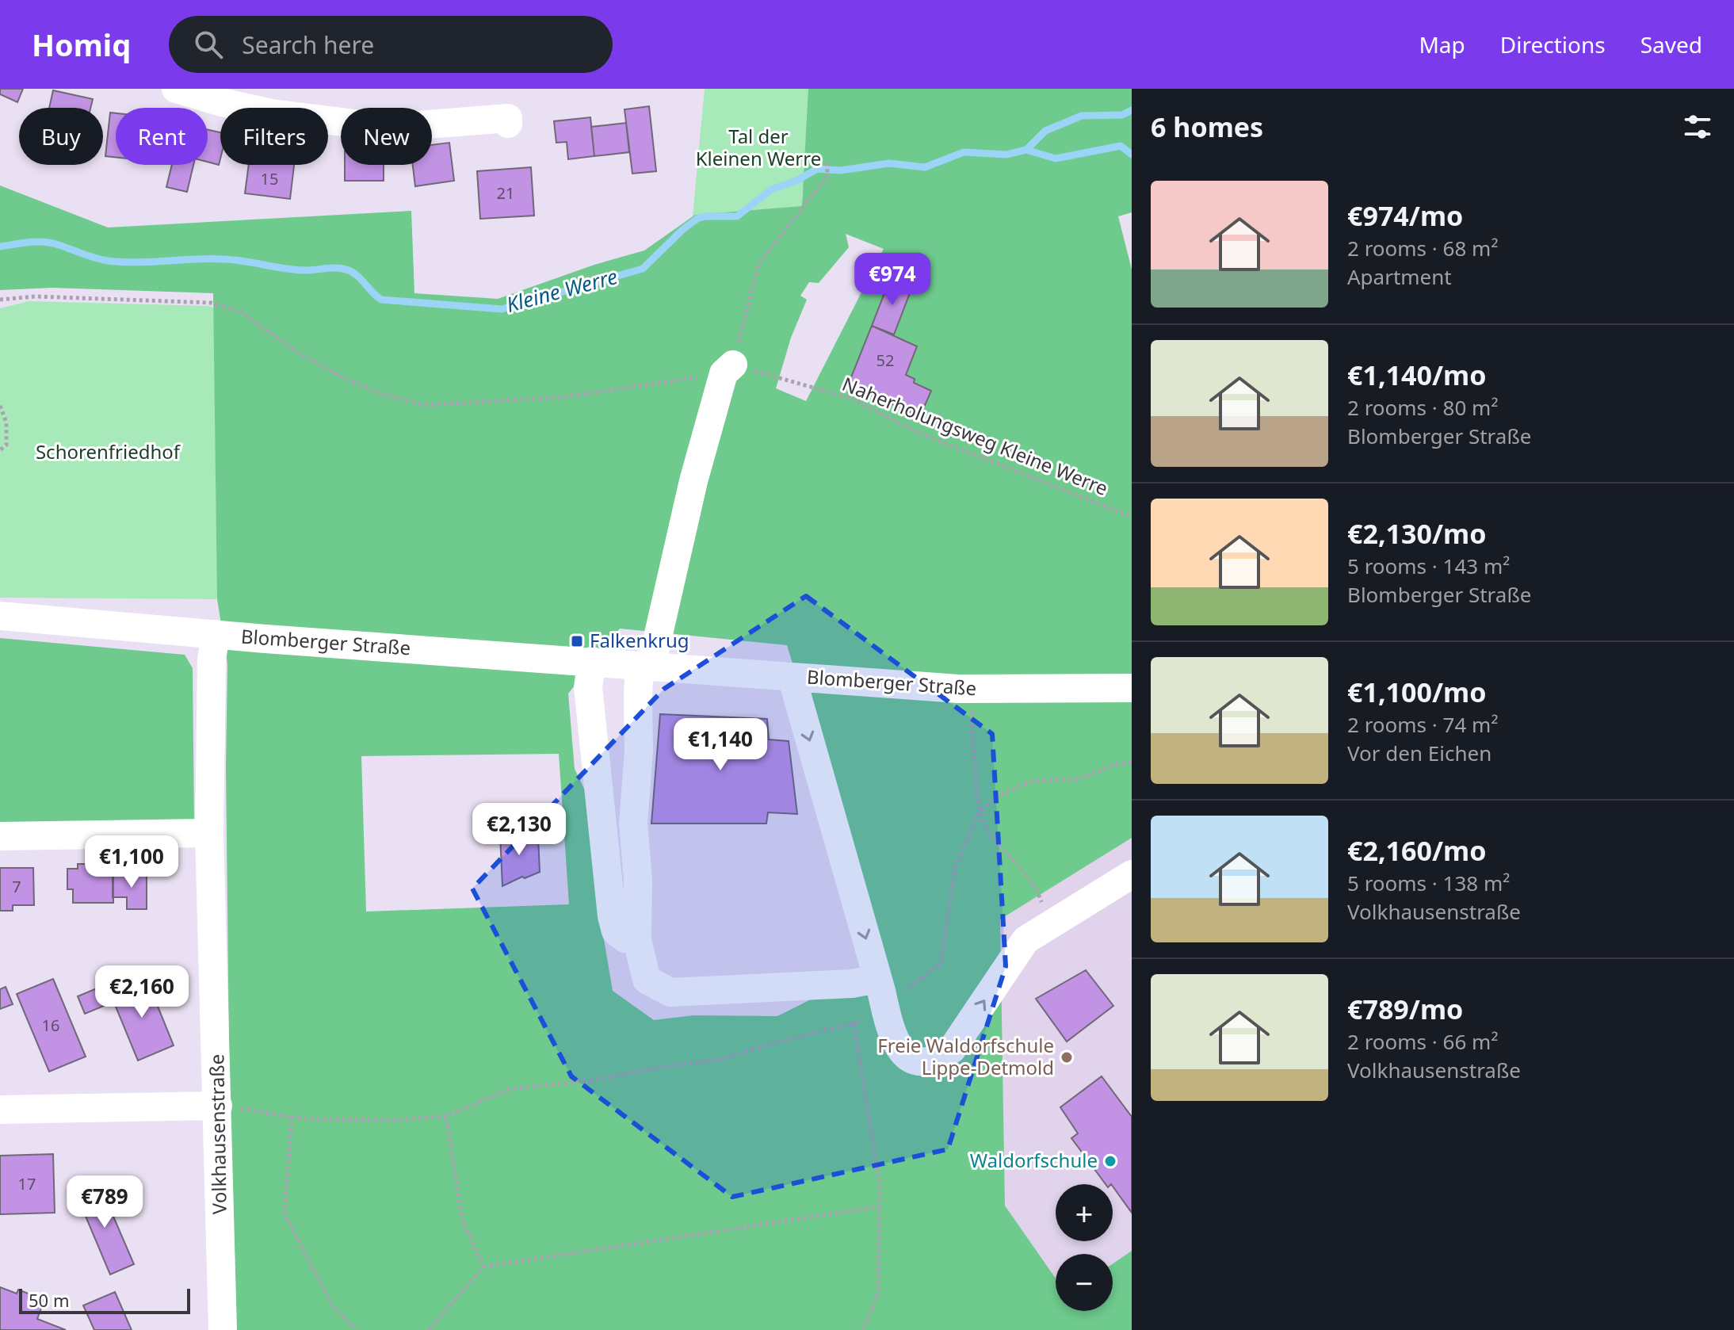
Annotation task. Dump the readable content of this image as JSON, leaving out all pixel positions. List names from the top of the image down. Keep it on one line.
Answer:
{"streets":{"street":["Blomberger Straße","Volkhausenstraße"],"path":["Naherholungsweg Kleine Werre"]},"crossings":[["Blomberger Straße","Volkhausenstraße"]],"water":["Kleine Werre"],"parks":["Tal der Kleinen Werre","Schorenfriedhof"],"places":{"transit":["Falkenkrug"],"other":["Freie Waldorfschule Lippe-Detmold","Waldorfschule"]},"house_numbers":["15","21","52","7","16","17"],"scale_bar":"50 m","page":{"header":"Homiq","search":"Search here","nav":["Map","Directions","Saved"],"heading":"6 homes","chip":["Buy","Rent","Filters","New"],"list":[{"name":"€974/mo","note":"2 rooms · 68 m² · Apartment"},{"name":"€1,140/mo","note":"2 rooms · 80 m² · Blomberger Straße"},{"name":"€2,130/mo","note":"5 rooms · 143 m² · Blomberger Straße"},{"name":"€1,100/mo","note":"2 rooms · 74 m² · Vor den Eichen"},{"name":"€2,160/mo","note":"5 rooms · 138 m² · Volkhausenstraße"},{"name":"€789/mo","note":"2 rooms · 66 m² · Volkhausenstraße"}],"price":["€974","€1,140","€2,130","€1,100","€2,160","€789"],"map_buttons":["+","−"],"scale":"50 m"}}
